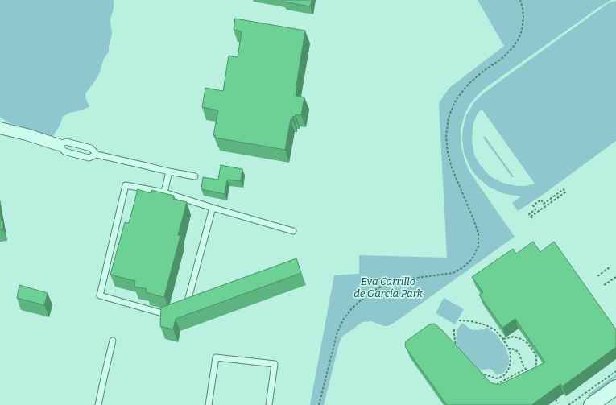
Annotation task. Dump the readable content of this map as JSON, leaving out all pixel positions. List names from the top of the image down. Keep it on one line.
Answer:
{"parks":["Eva Carrillo de García Park"]}
